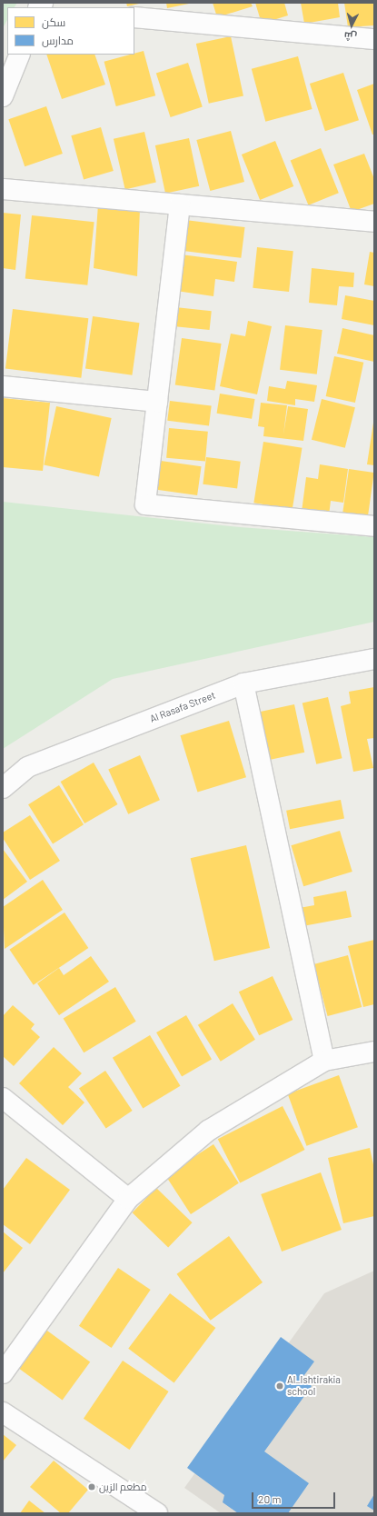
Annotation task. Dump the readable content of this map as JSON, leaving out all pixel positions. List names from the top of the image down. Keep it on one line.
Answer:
{"streets":{"street":["Al Rasafa Street"]},"places":["Al_Ishtirakia school","مطعم الزين"],"legend":["سكن","مدارس"],"scale_bar":"20 m","north":"bottom"}
